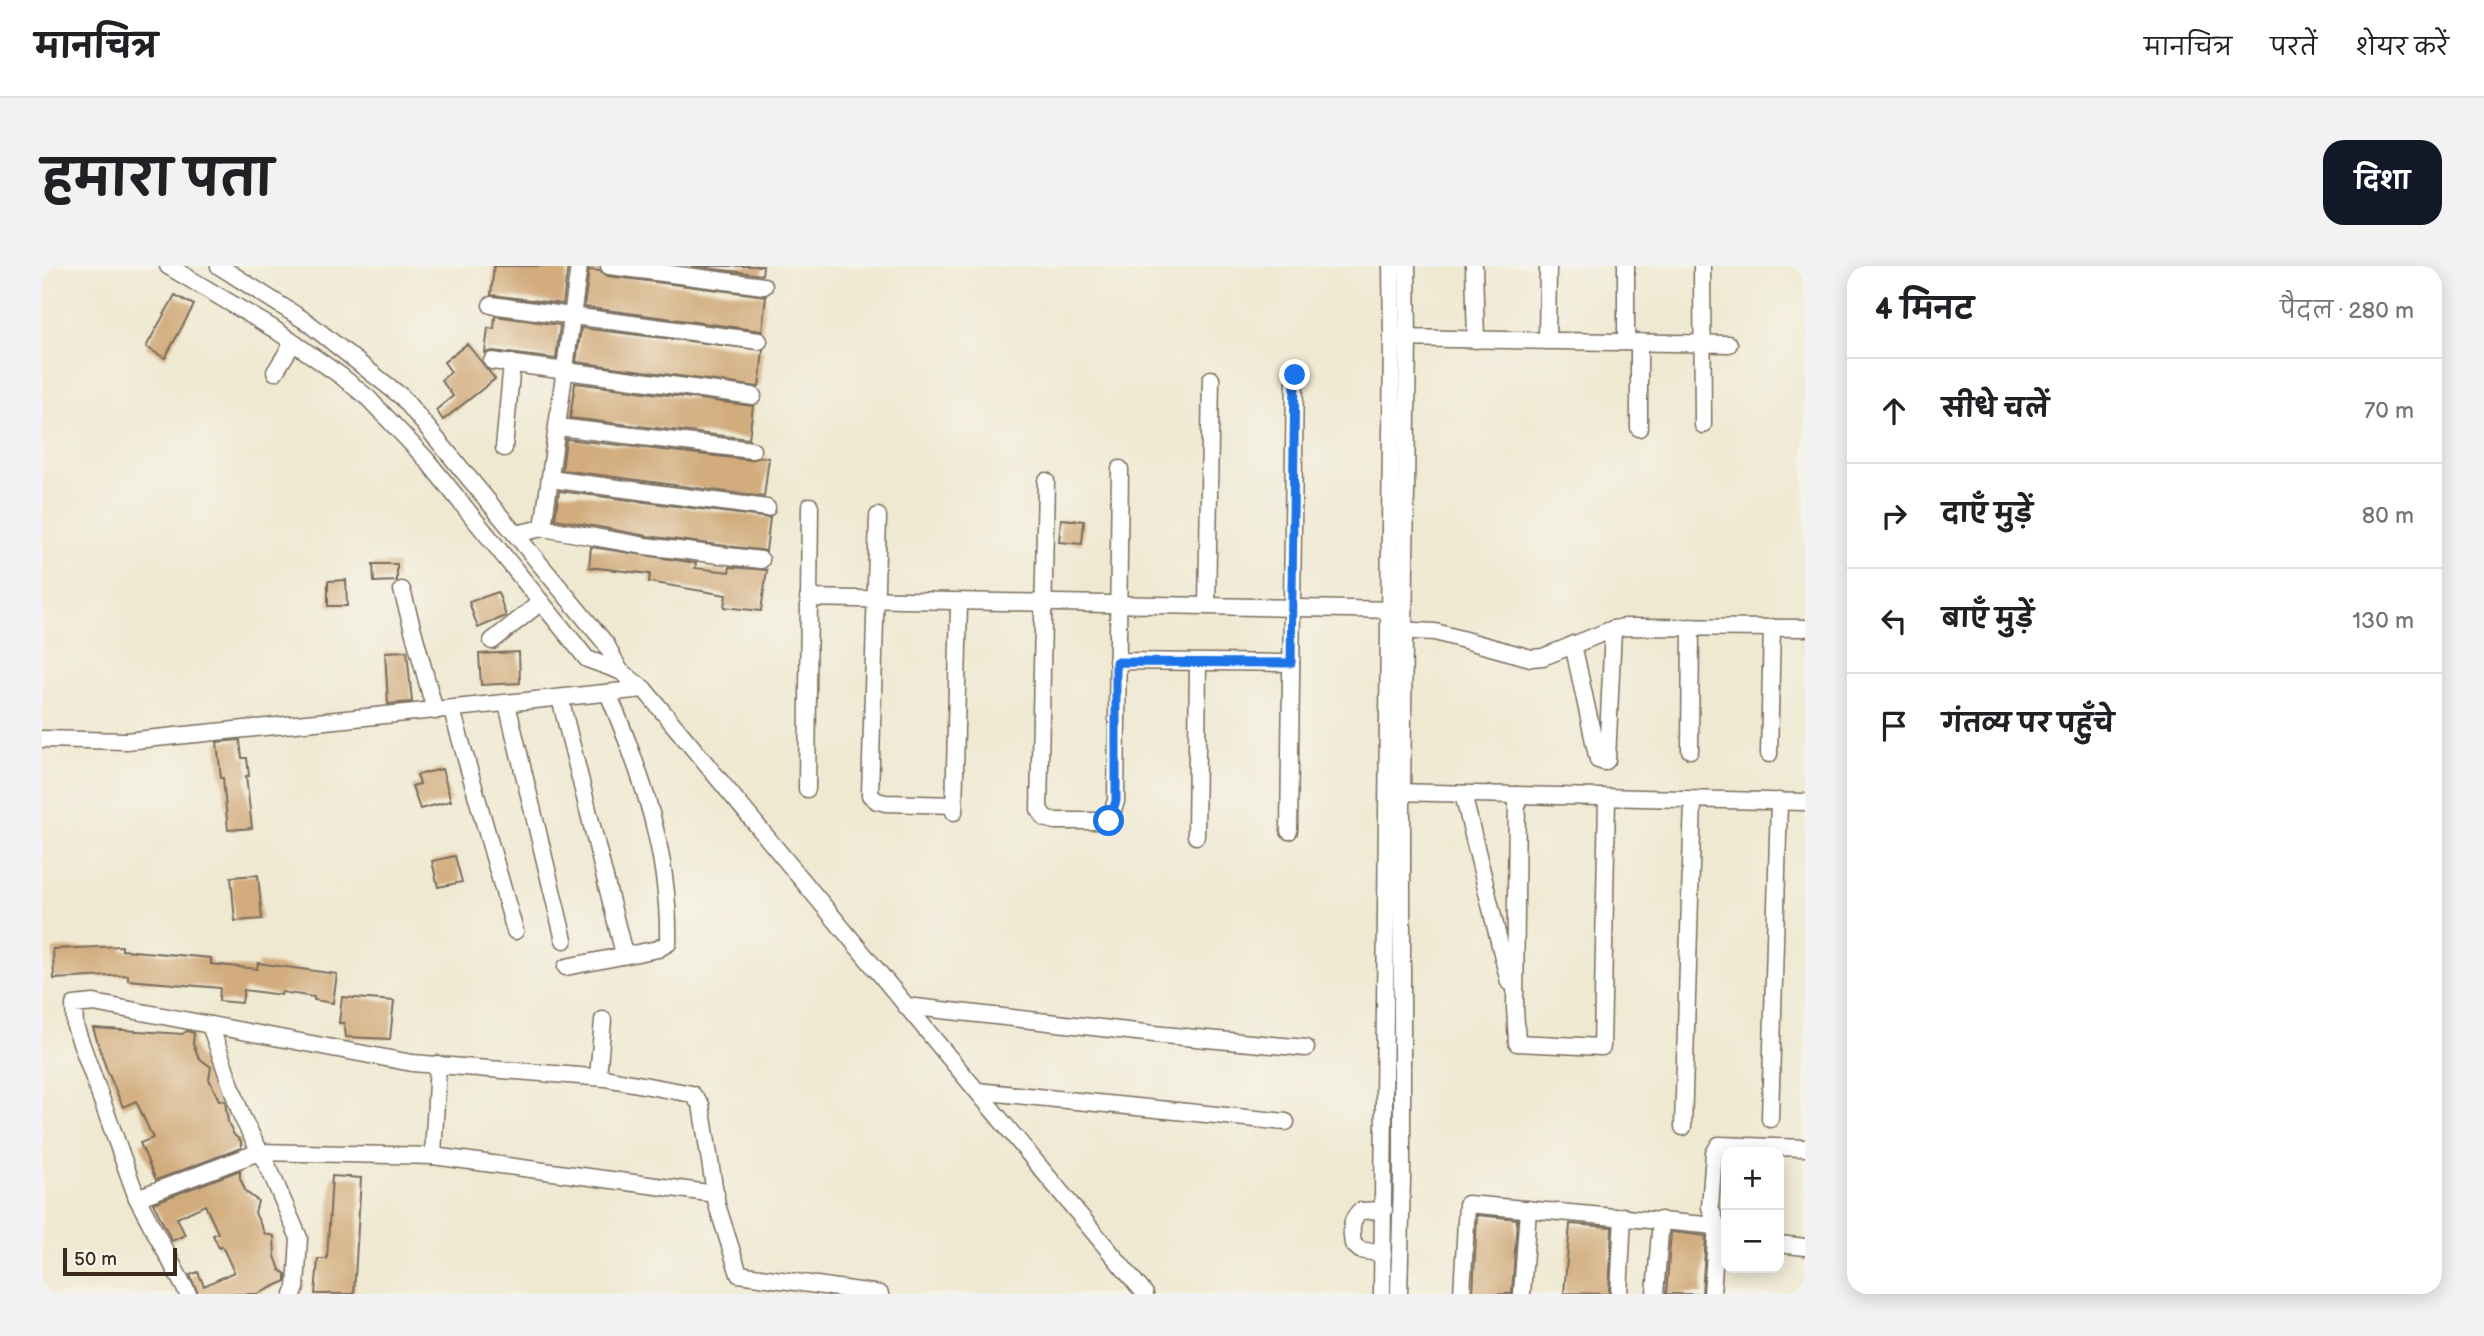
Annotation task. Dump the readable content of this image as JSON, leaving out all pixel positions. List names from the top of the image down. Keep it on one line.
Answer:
{"scale_bar":"50 m","page":{"header":"मानचित्र","nav":["मानचित्र","परतें","शेयर करें"],"title":"हमारा पता","buttons":"दिशा","heading":["4 मिनट","पैदल · 280 m"],"list":[["सीधे चलें","70 m"],["दाएँ मुड़ें","80 m"],["बाएँ मुड़ें","130 m"],"गंतव्य पर पहुँचे"],"map_buttons":["+","−"],"scale":"50 m"}}
